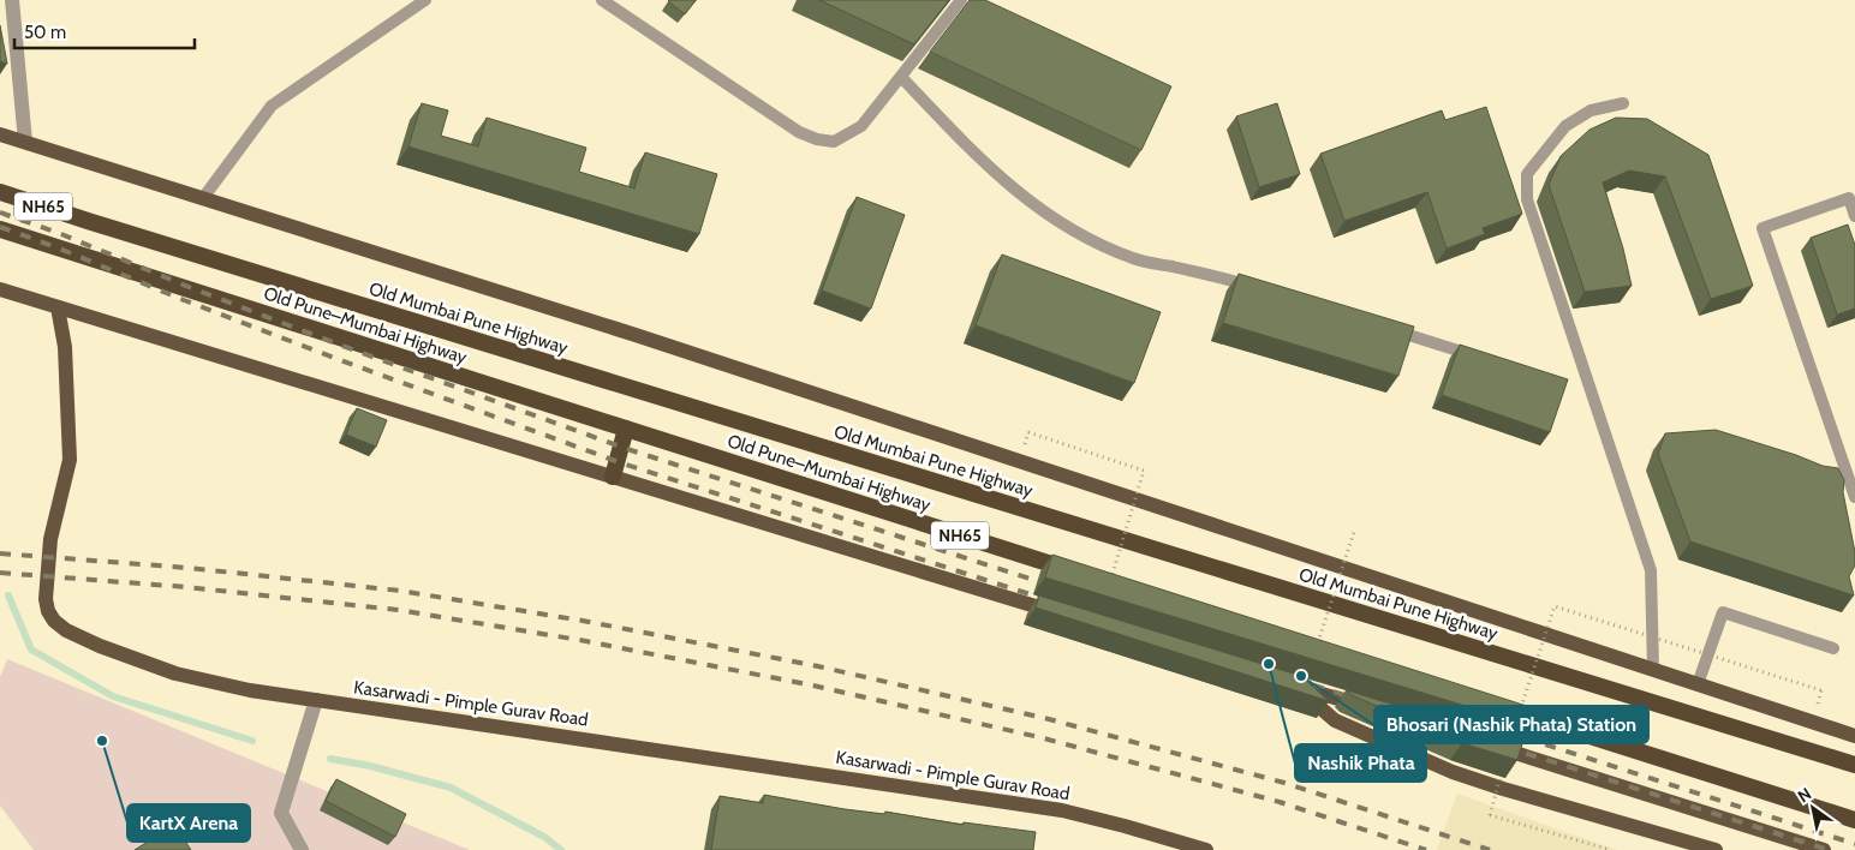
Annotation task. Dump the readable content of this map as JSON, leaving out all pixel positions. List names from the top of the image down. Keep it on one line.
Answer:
{"streets":{"highway":["NH65","Old Mumbai Pune Highway","Old Pune–Mumbai Highway"],"main road":["Kasarwadi - Pimple Gurav Road"]},"places":["Nashik Phata","Bhosari (Nashik Phata) Station","KartX Arena"],"scale_bar":"50 m","north":"top left"}
